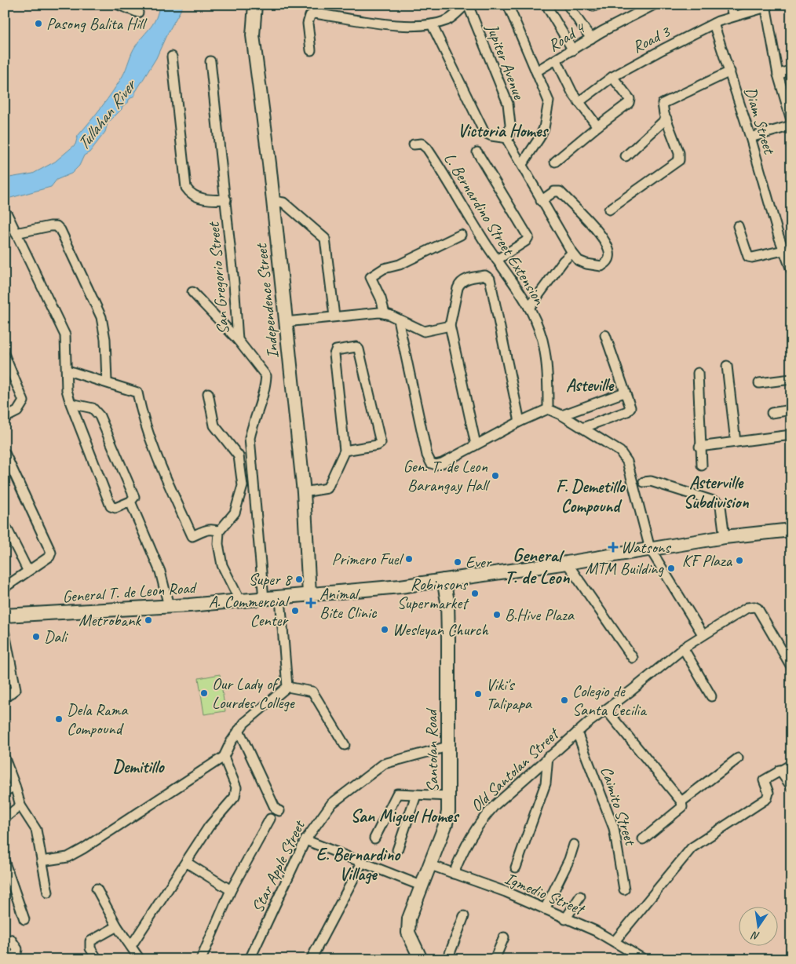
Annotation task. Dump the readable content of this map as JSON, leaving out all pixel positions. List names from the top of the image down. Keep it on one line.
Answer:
{"streets":{"street":["Road 4","Road 3","Jupiter Avenue","Diam Street","L. Bernardino Street Extension","San Gregorio Street","Independence Street","General T. de Leon Road","Santolan Road","Old Santolan Street","Caimito Street","Star Apple Street","Igmedio Street"]},"crossings":[["Road 3","Diam Street"],["San Gregorio Street","General T. de Leon Road"],["Independence Street","General T. de Leon Road"],["General T. de Leon Road","Santolan Road"],["Santolan Road","Star Apple Street"],["Santolan Road","Igmedio Street"],["Old Santolan Street","Caimito Street"],["Old Santolan Street","Igmedio Street"]],"districts":["Victoria Homes","Asteville","Asterville Subdivision","F. Demetillo Compound","General T. de Leon","Demitillo","San Miguel Homes","E. Bernardino Village"],"water":["Tullahan River"],"places":{"other":["Pasong Balita Hill","Gen. T. de Leon Barangay Hall","Primero Fuel","KF Plaza","Ever","MTM Building","Super 8","Robinsons Supermarket","A. Commercial Center","B.Hive Plaza","Metrobank","Wesleyan Church","Dali","Our Lady of Lourdes College","Viki's Talipapa","Colegio de Santa Cecilia","Dela Rama Compound"],"health":["Watsons","Animal Bite Clinic"]},"north":"bottom"}
